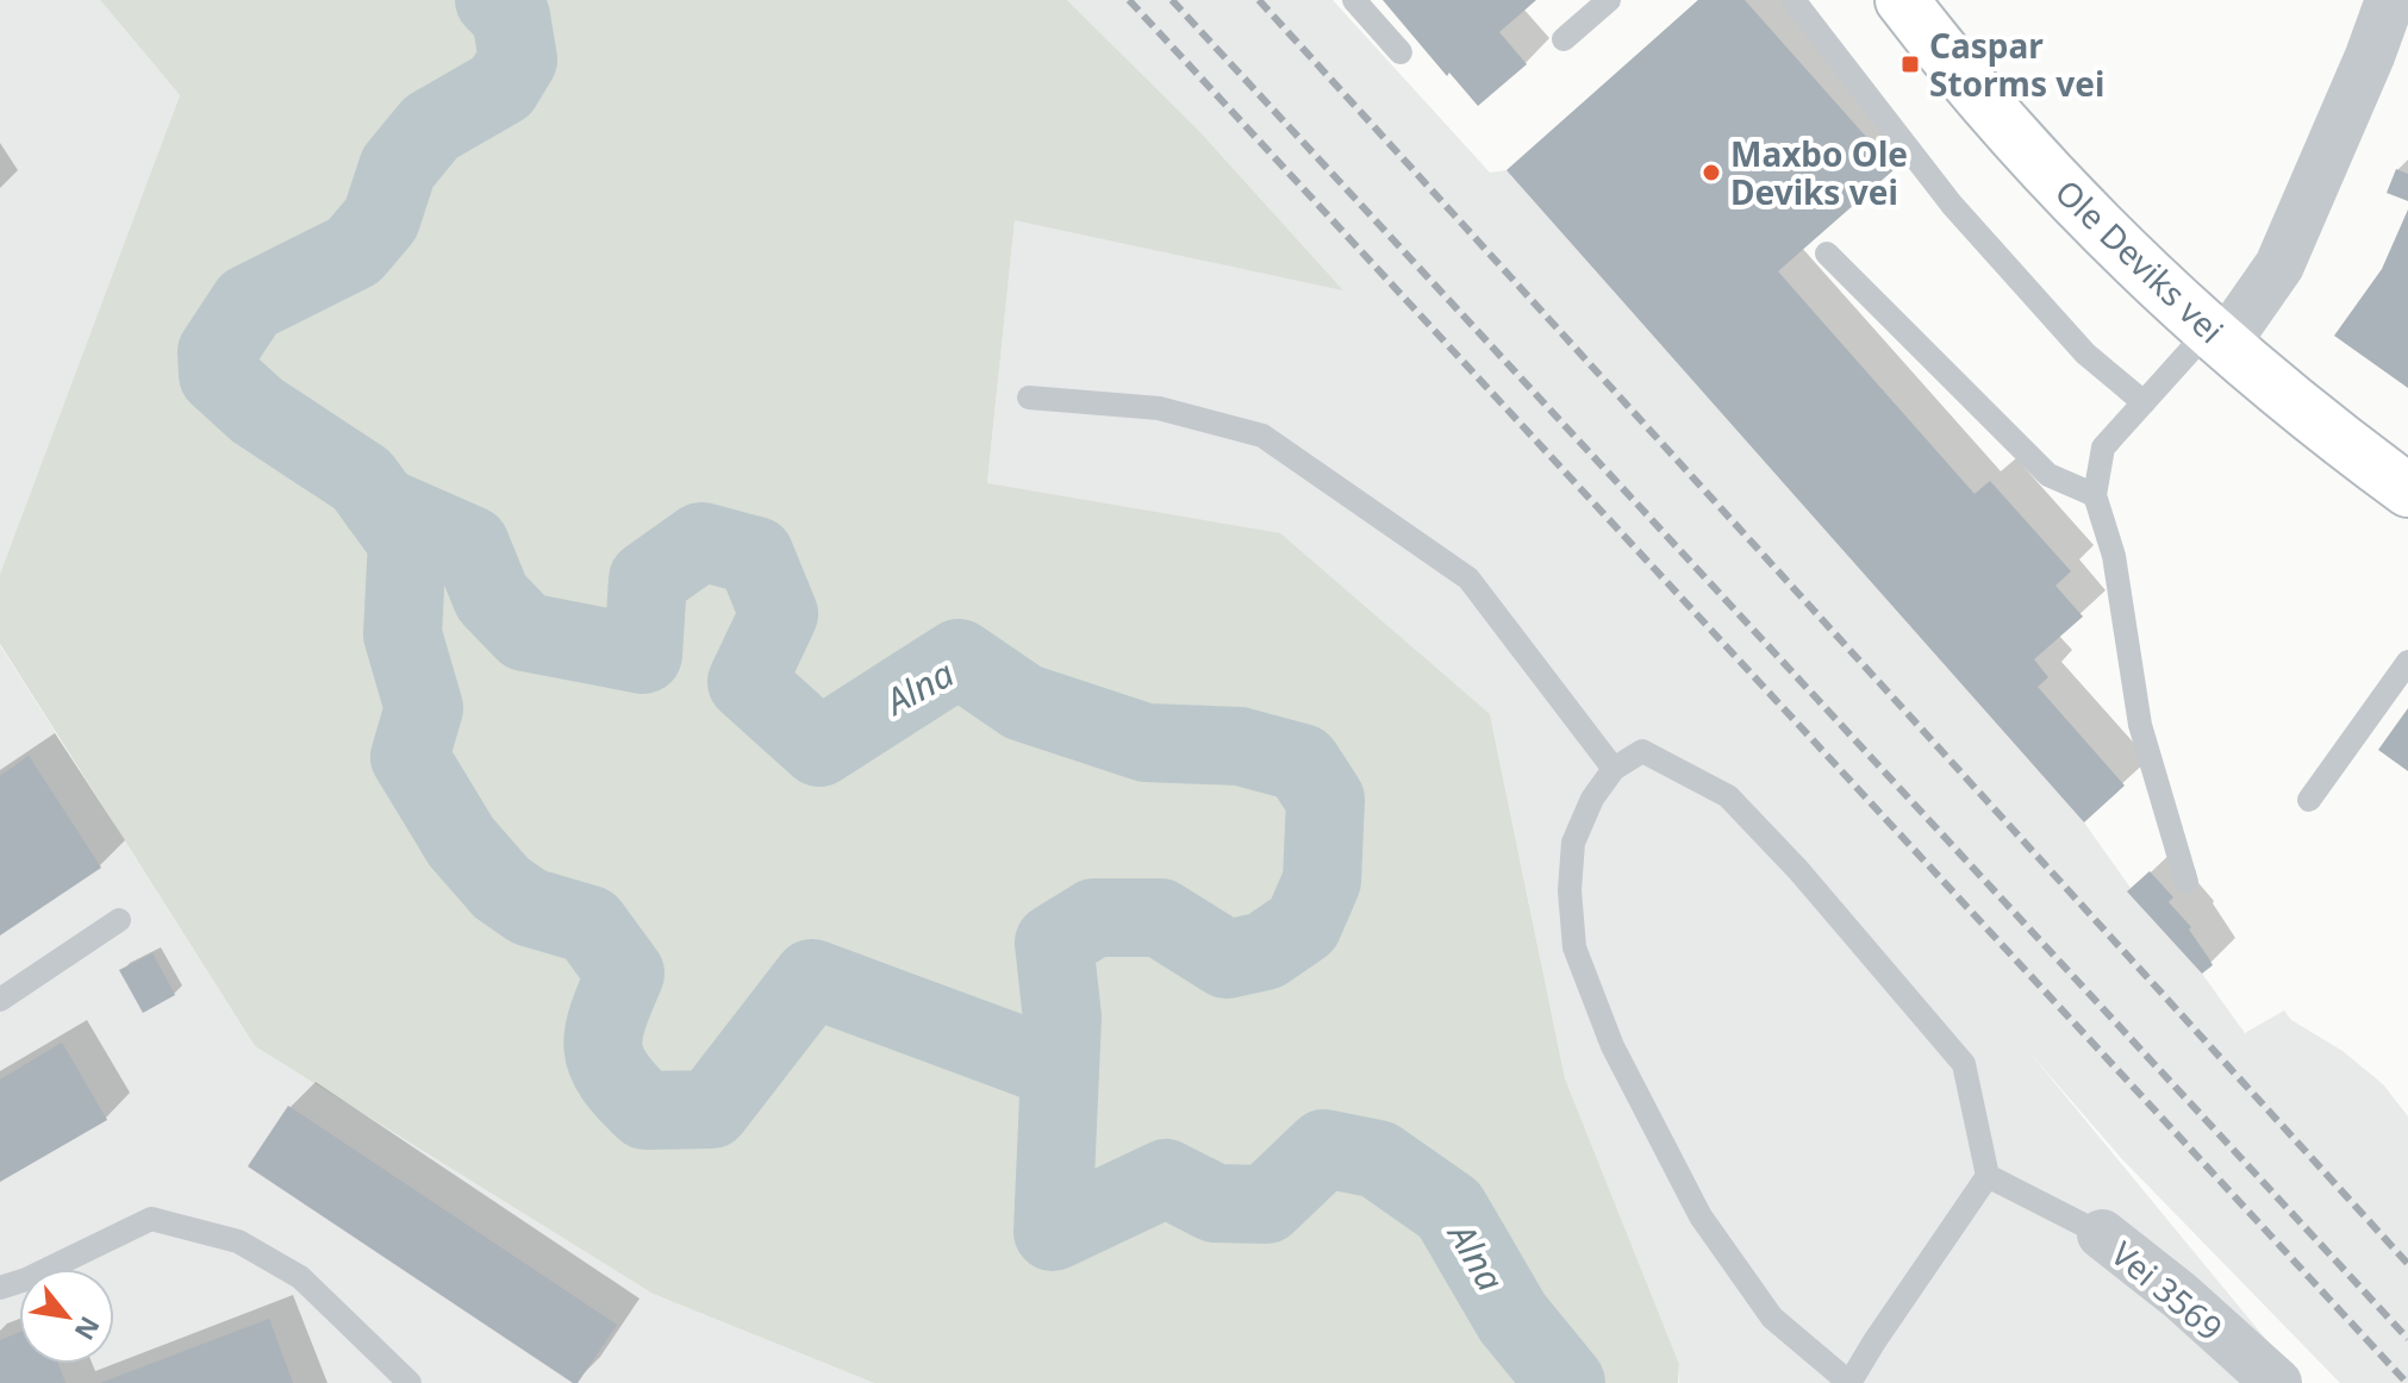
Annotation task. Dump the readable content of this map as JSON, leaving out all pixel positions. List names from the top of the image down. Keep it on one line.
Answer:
{"streets":{"street":["Ole Deviks vei","Vei 3569"]},"water":["Alna"],"places":{"transit":["Caspar Storms vei"],"other":["Maxbo Ole Deviks vei"]},"north":"bottom right"}
